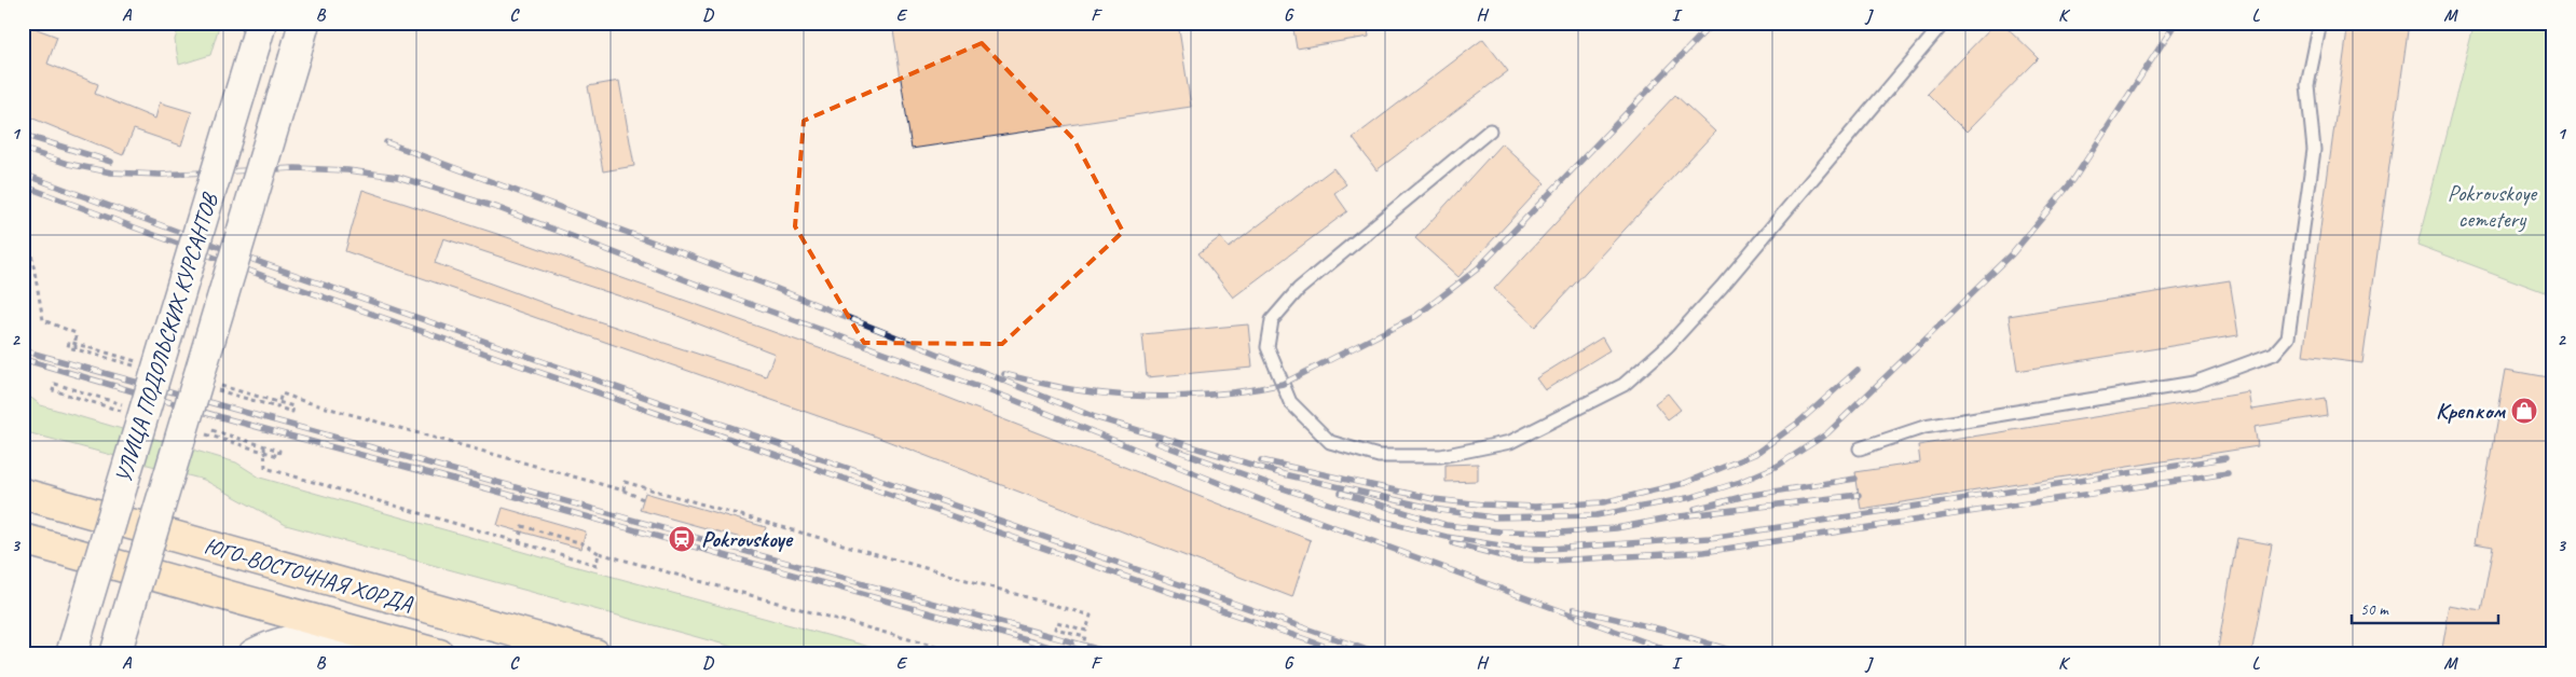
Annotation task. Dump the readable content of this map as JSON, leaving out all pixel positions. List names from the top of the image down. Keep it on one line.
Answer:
{"streets":{"main road":["УЛИЦА ПОДОЛЬСКИХ КУРСАНТОВ","ЮГО-ВОСТОЧНАЯ ХОРДА"]},"parks":["Pokrovskoye cemetery"],"places":{"shop":["Крепком"],"station":["Pokrovskoye"]},"scale_bar":"50 m","grid":{"columns":["A","B","C","D","E","F","G","H","I","J","K","L","M"],"rows":["1","2","3"]}}
